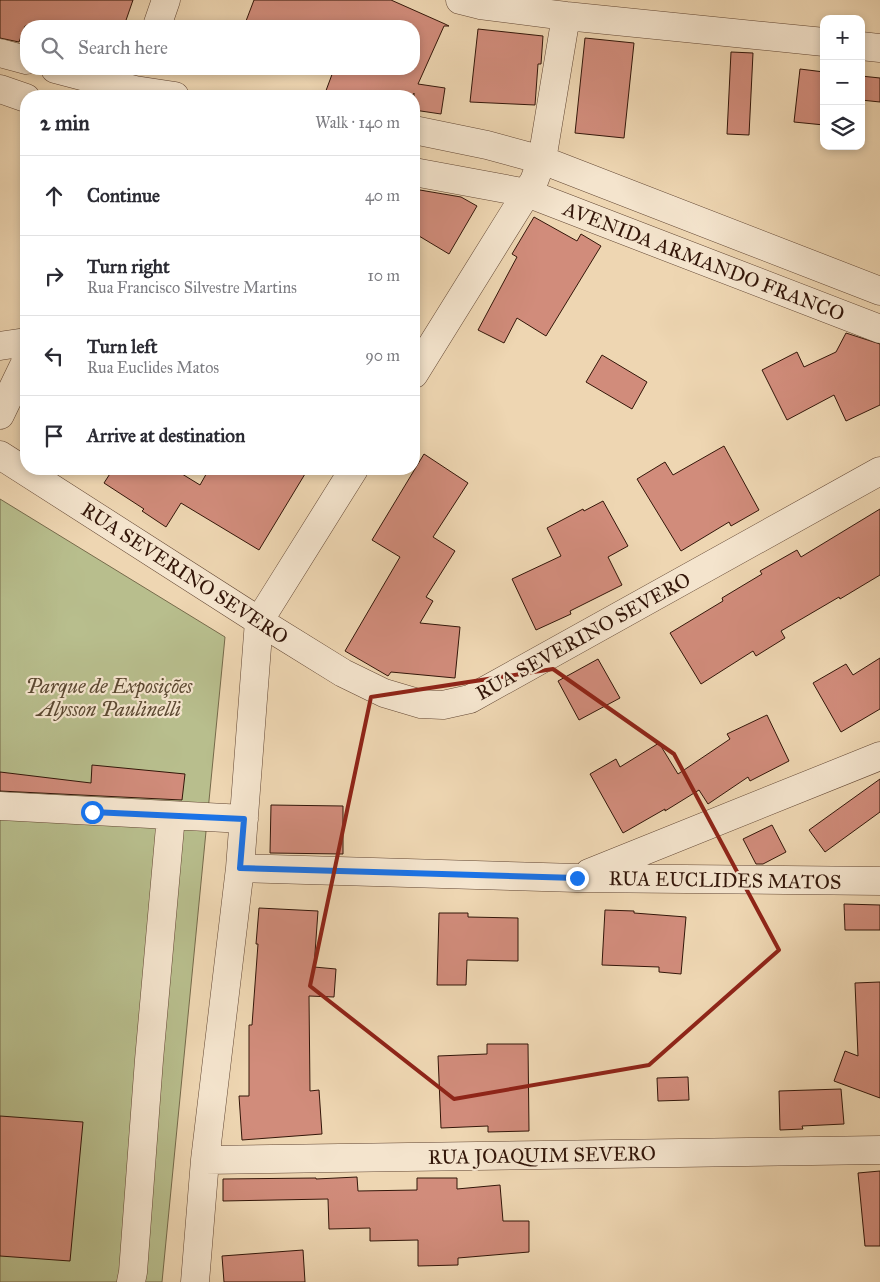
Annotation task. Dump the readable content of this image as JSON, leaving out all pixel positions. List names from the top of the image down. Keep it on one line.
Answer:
{"streets":{"street":["AVENIDA ARMANDO FRANCO","RUA SEVERINO SEVERO","RUA EUCLIDES MATOS","RUA JOAQUIM SEVERO"]},"parks":["Parque de Exposições Alysson Paulinelli"],"page":{"map_buttons":["+","−"],"search":"Search here","heading":["2 min","Walk · 140 m"],"list":[["Continue","40 m"],["Turn right","Rua Francisco Silvestre Martins","10 m"],["Turn left","Rua Euclides Matos","90 m"],"Arrive at destination"]}}
